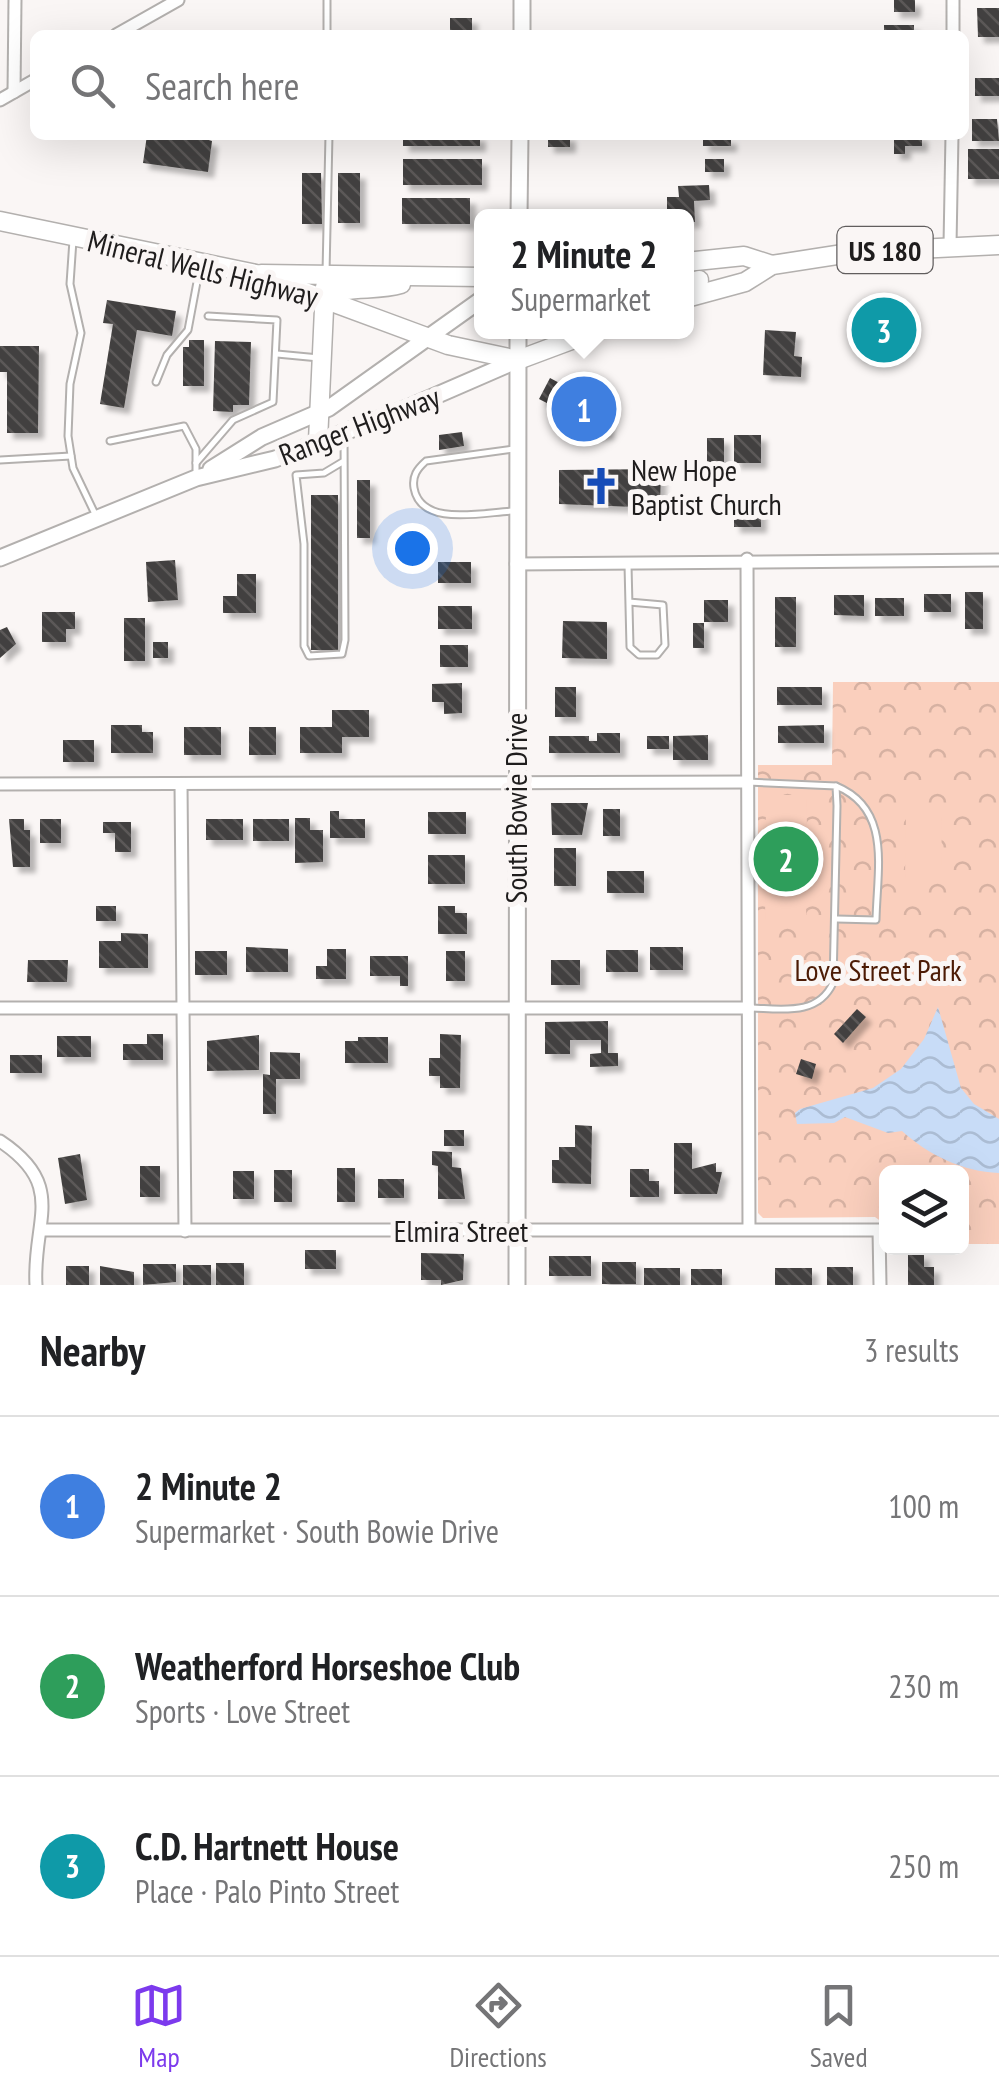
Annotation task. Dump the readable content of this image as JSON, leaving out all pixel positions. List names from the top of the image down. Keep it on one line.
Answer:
{"streets":{"main road":["US 180","Mineral Wells Highway"],"street":["Ranger Highway","South Bowie Drive","Elmira Street"]},"crossings":[["Mineral Wells Highway","Ranger Highway"],["Mineral Wells Highway","South Bowie Drive"],["Ranger Highway","South Bowie Drive"],["South Bowie Drive","Elmira Street"]],"parks":["Love Street Park"],"places":{"church":["New Hope Baptist Church"]},"page":{"search":"Search here","popup":["2 Minute 2","Supermarket"],"pins":["3","1","2"],"heading":["Nearby","3 results"],"list":[{"mark":"1","name":"2 Minute 2","note":"Supermarket · South Bowie Drive","value":"100 m"},{"mark":"2","name":"Weatherford Horseshoe Club","note":"Sports · Love Street","value":"230 m"},{"mark":"3","name":"C.D. Hartnett House","note":"Place · Palo Pinto Street","value":"250 m"}],"nav":["Map","Directions","Saved"]}}
